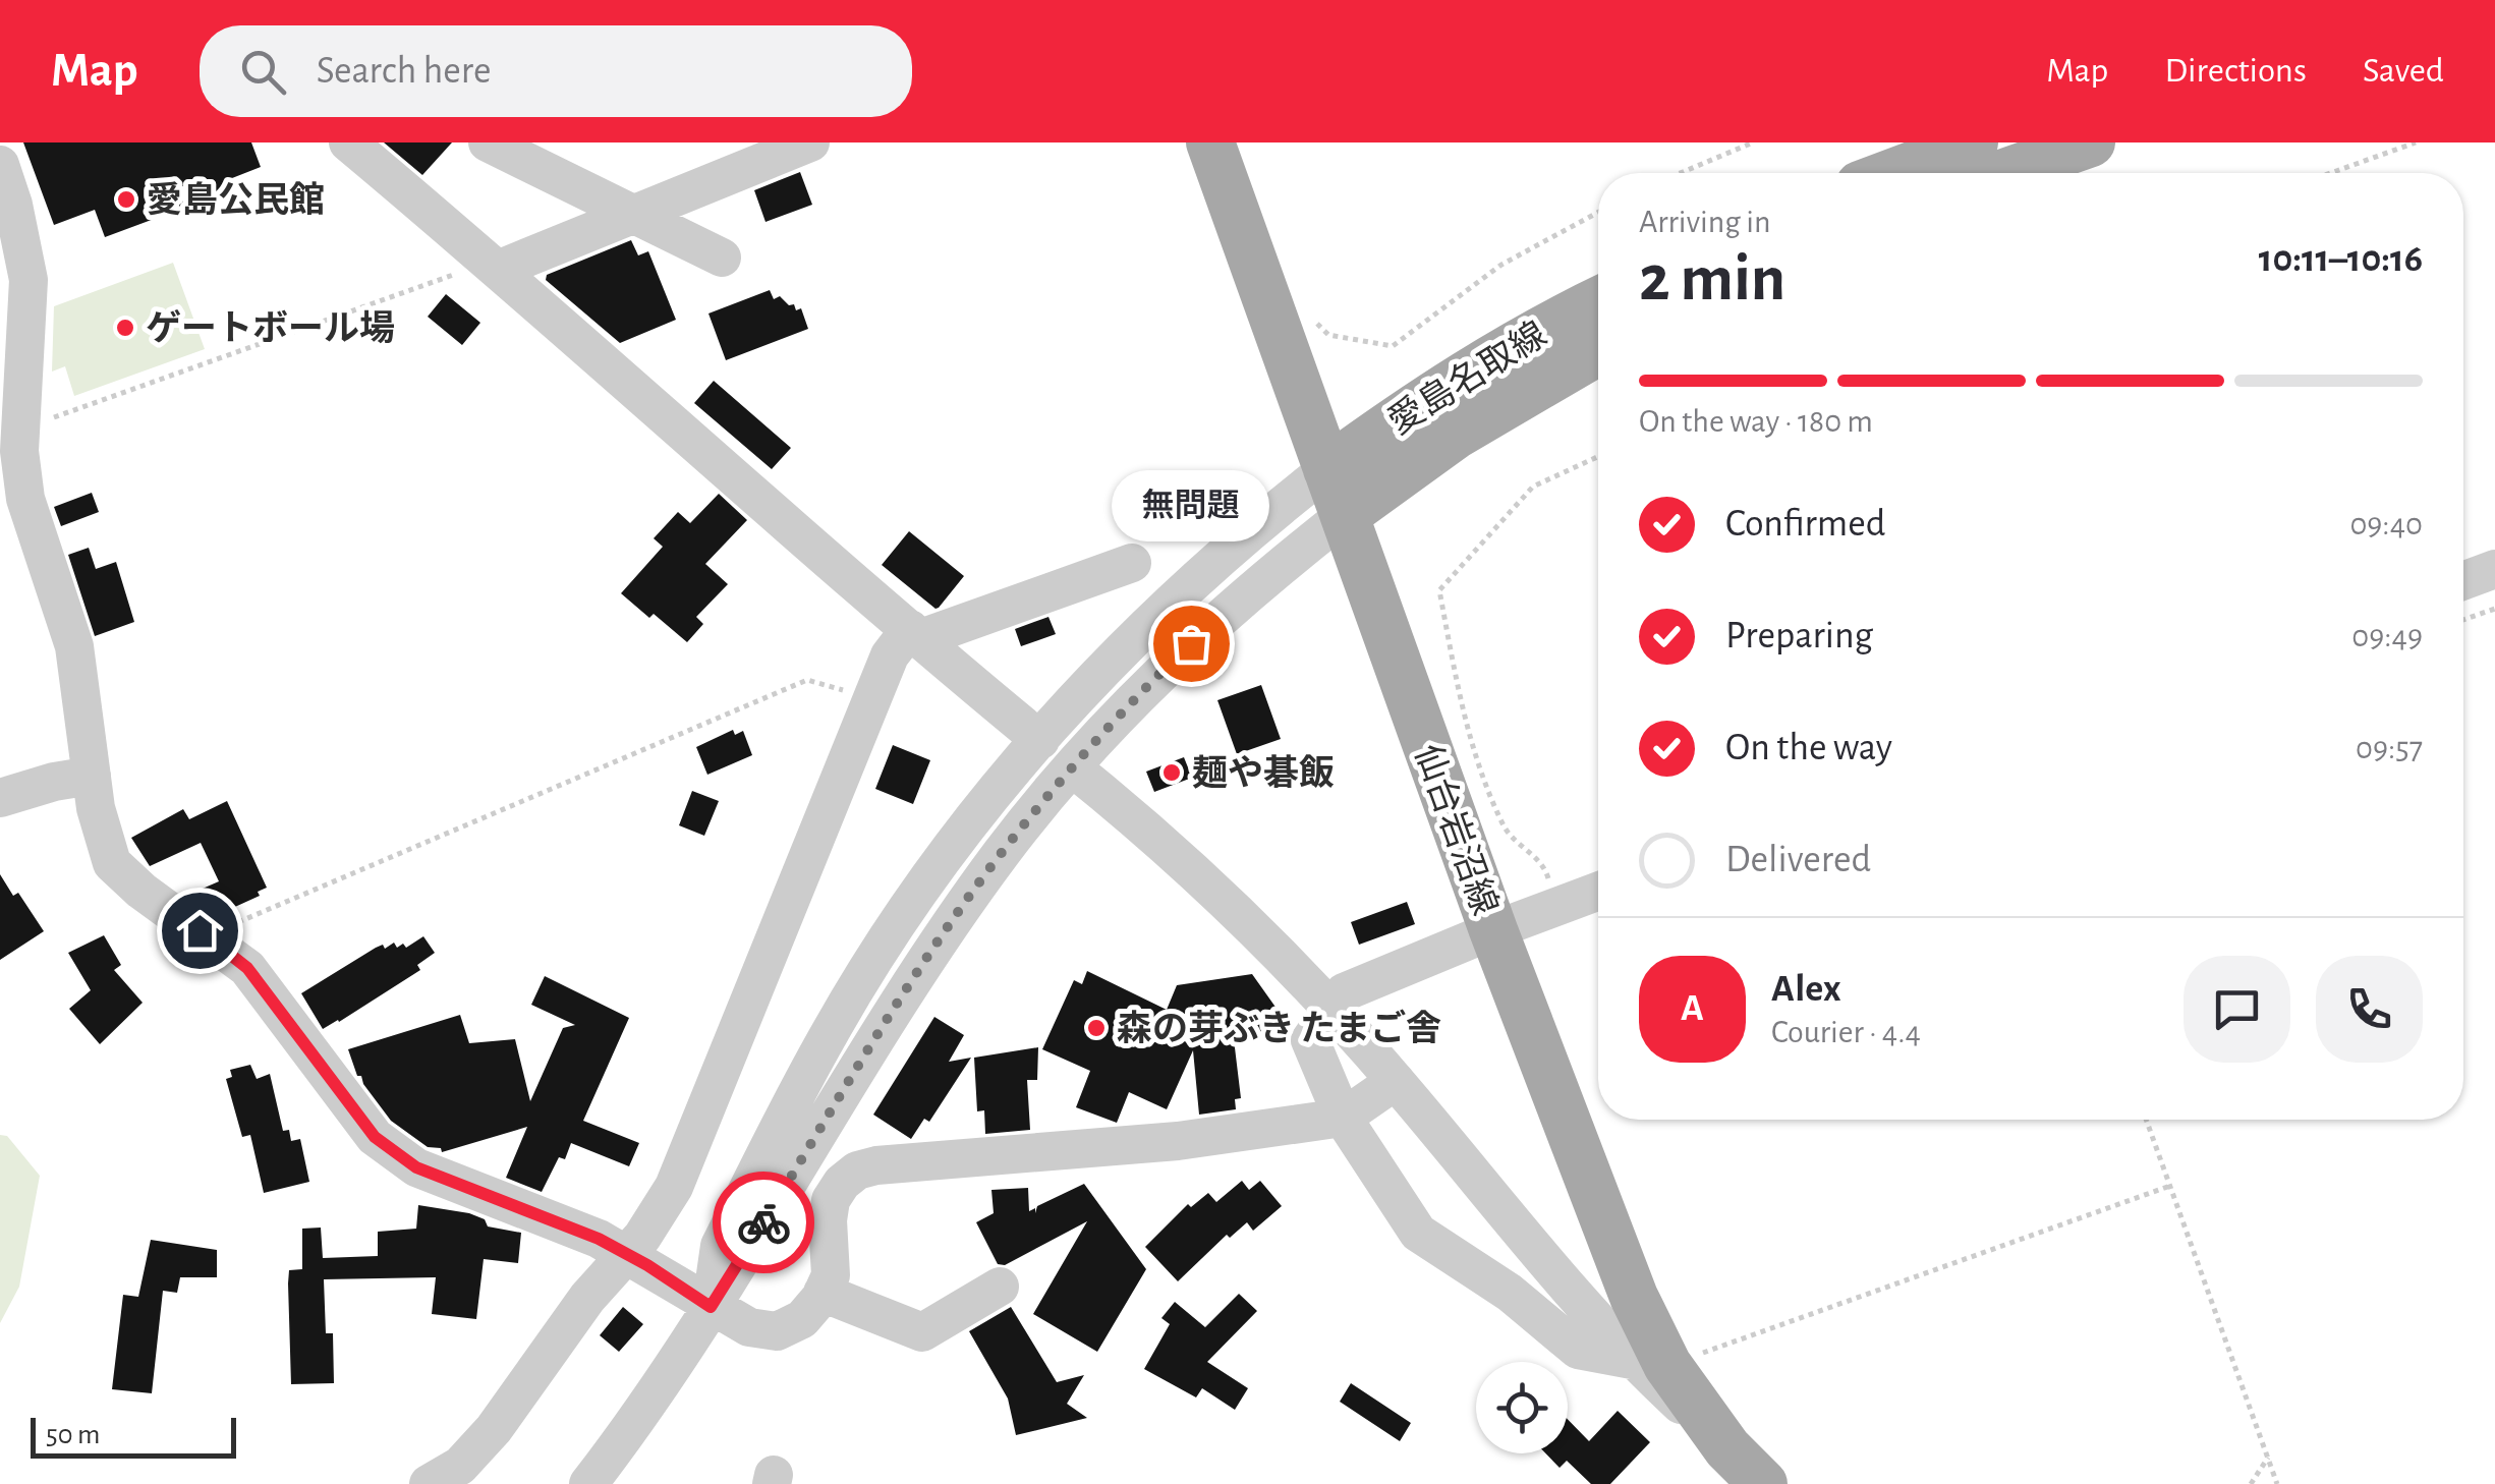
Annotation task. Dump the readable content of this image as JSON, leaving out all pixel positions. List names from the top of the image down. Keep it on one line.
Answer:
{"streets":{"main road":["愛島名取線","仙台岩沼線"]},"crossings":[["愛島名取線","仙台岩沼線"]],"places":["愛島公民館","ゲートボール場","無問題","麺や碁飯","森の芽ぶき たまご舎"],"scale_bar":"50 m","page":{"header":"Map","search":"Search here","nav":["Map","Directions","Saved"],"heading":["2 min","Arriving in","10:11–10:16"],"panel":["Alex","Courier · 4.4"],"bar":"On the way · 180 m","list":[["Confirmed","09:40"],["Preparing","09:49"],["On the way","09:57"],"Delivered"],"bubble":"無問題","round":"A","scale":"50 m"}}
